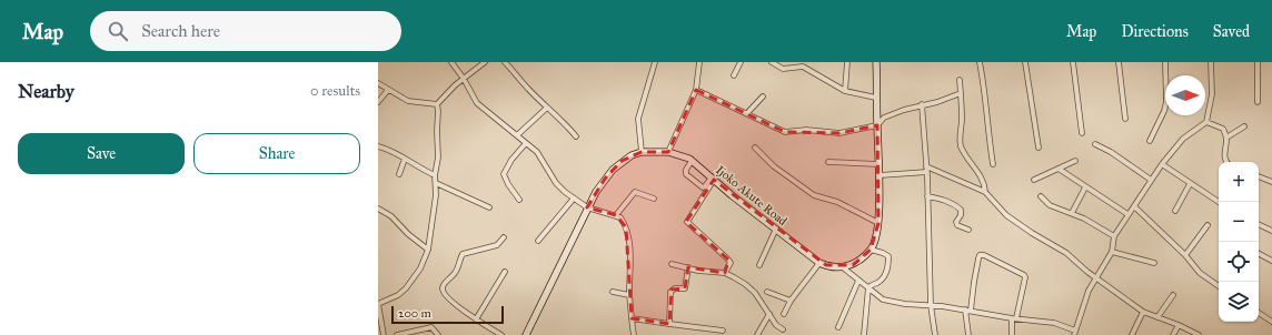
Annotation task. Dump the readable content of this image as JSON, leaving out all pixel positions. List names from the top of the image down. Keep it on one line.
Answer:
{"streets":{"main road":["Ijoko Akute Road"]},"scale_bar":"200 m","north":"right","page":{"header":"Map","search":"Search here","nav":["Map","Directions","Saved"],"heading":["Nearby","0 results"],"buttons":["Save","Share"],"map_buttons":["+","−"],"scale":"200 m"}}
